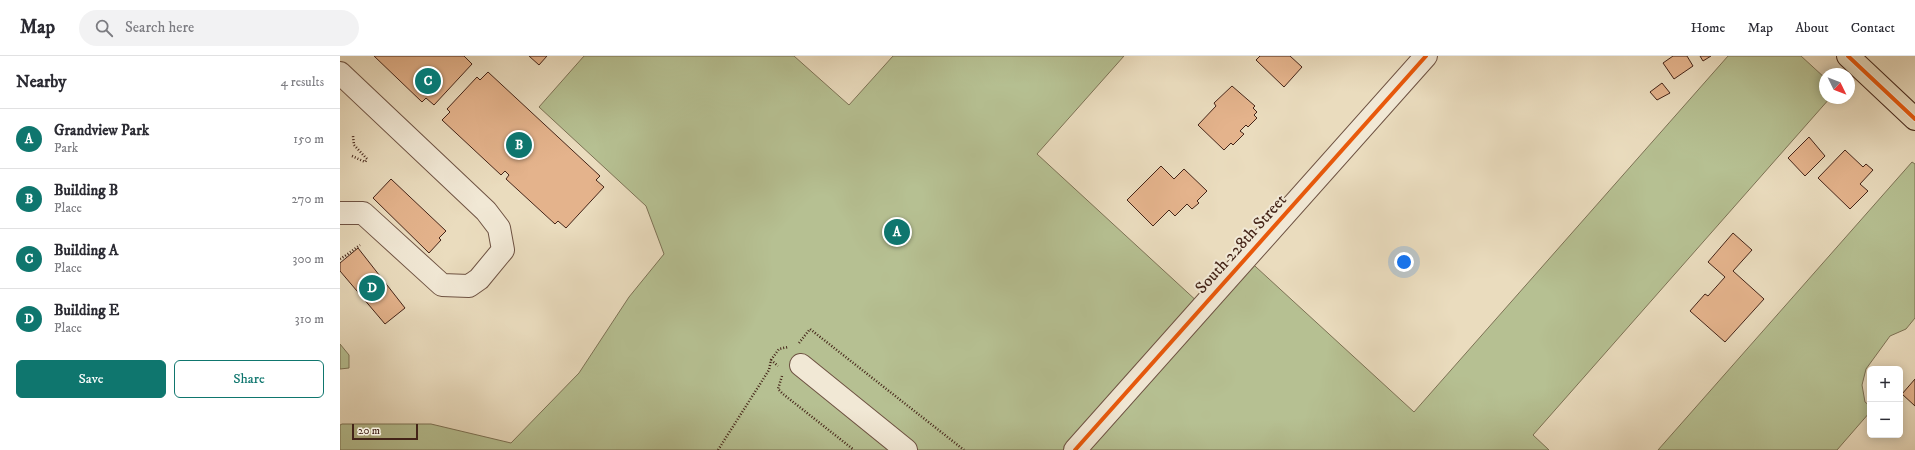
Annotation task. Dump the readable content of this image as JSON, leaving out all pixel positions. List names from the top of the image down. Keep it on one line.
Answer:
{"streets":{"street":["South 228th Street"]},"scale_bar":"20 m","north":"bottom right","page":{"header":"Map","search":"Search here","nav":["Home","Map","About","Contact"],"heading":["Nearby","4 results"],"pins":["C","B","A","D"],"list":[{"mark":"A","name":"Grandview Park","note":"Park","value":"150 m"},{"mark":"B","name":"Building B","note":"Place","value":"270 m"},{"mark":"C","name":"Building A","note":"Place","value":"300 m"},{"mark":"D","name":"Building E","note":"Place","value":"310 m"}],"buttons":["Save","Share"],"map_buttons":["+","−"],"scale":"20 m"}}
